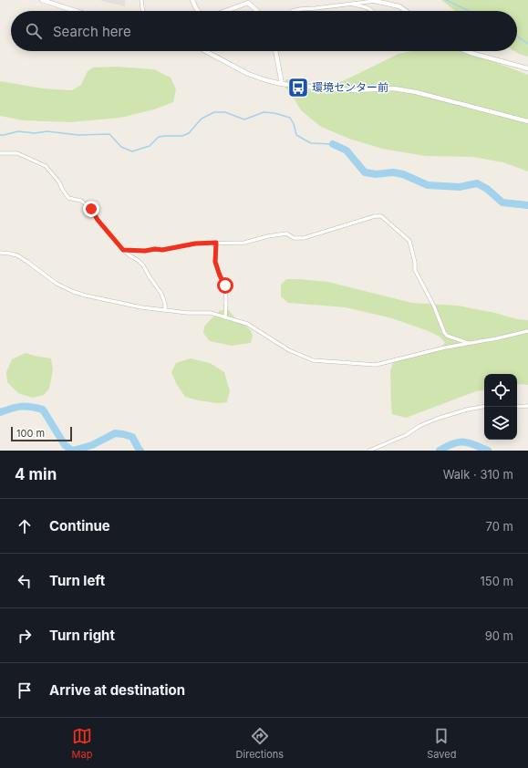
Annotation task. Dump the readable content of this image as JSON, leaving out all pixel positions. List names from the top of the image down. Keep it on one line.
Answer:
{"places":{"bus stop":["環境センター前"]},"scale_bar":"100 m","page":{"search":"Search here","scale":"100 m","heading":["4 min","Walk · 310 m"],"list":[["Continue","70 m"],["Turn left","150 m"],["Turn right","90 m"],"Arrive at destination"],"nav":["Map","Directions","Saved"]}}
